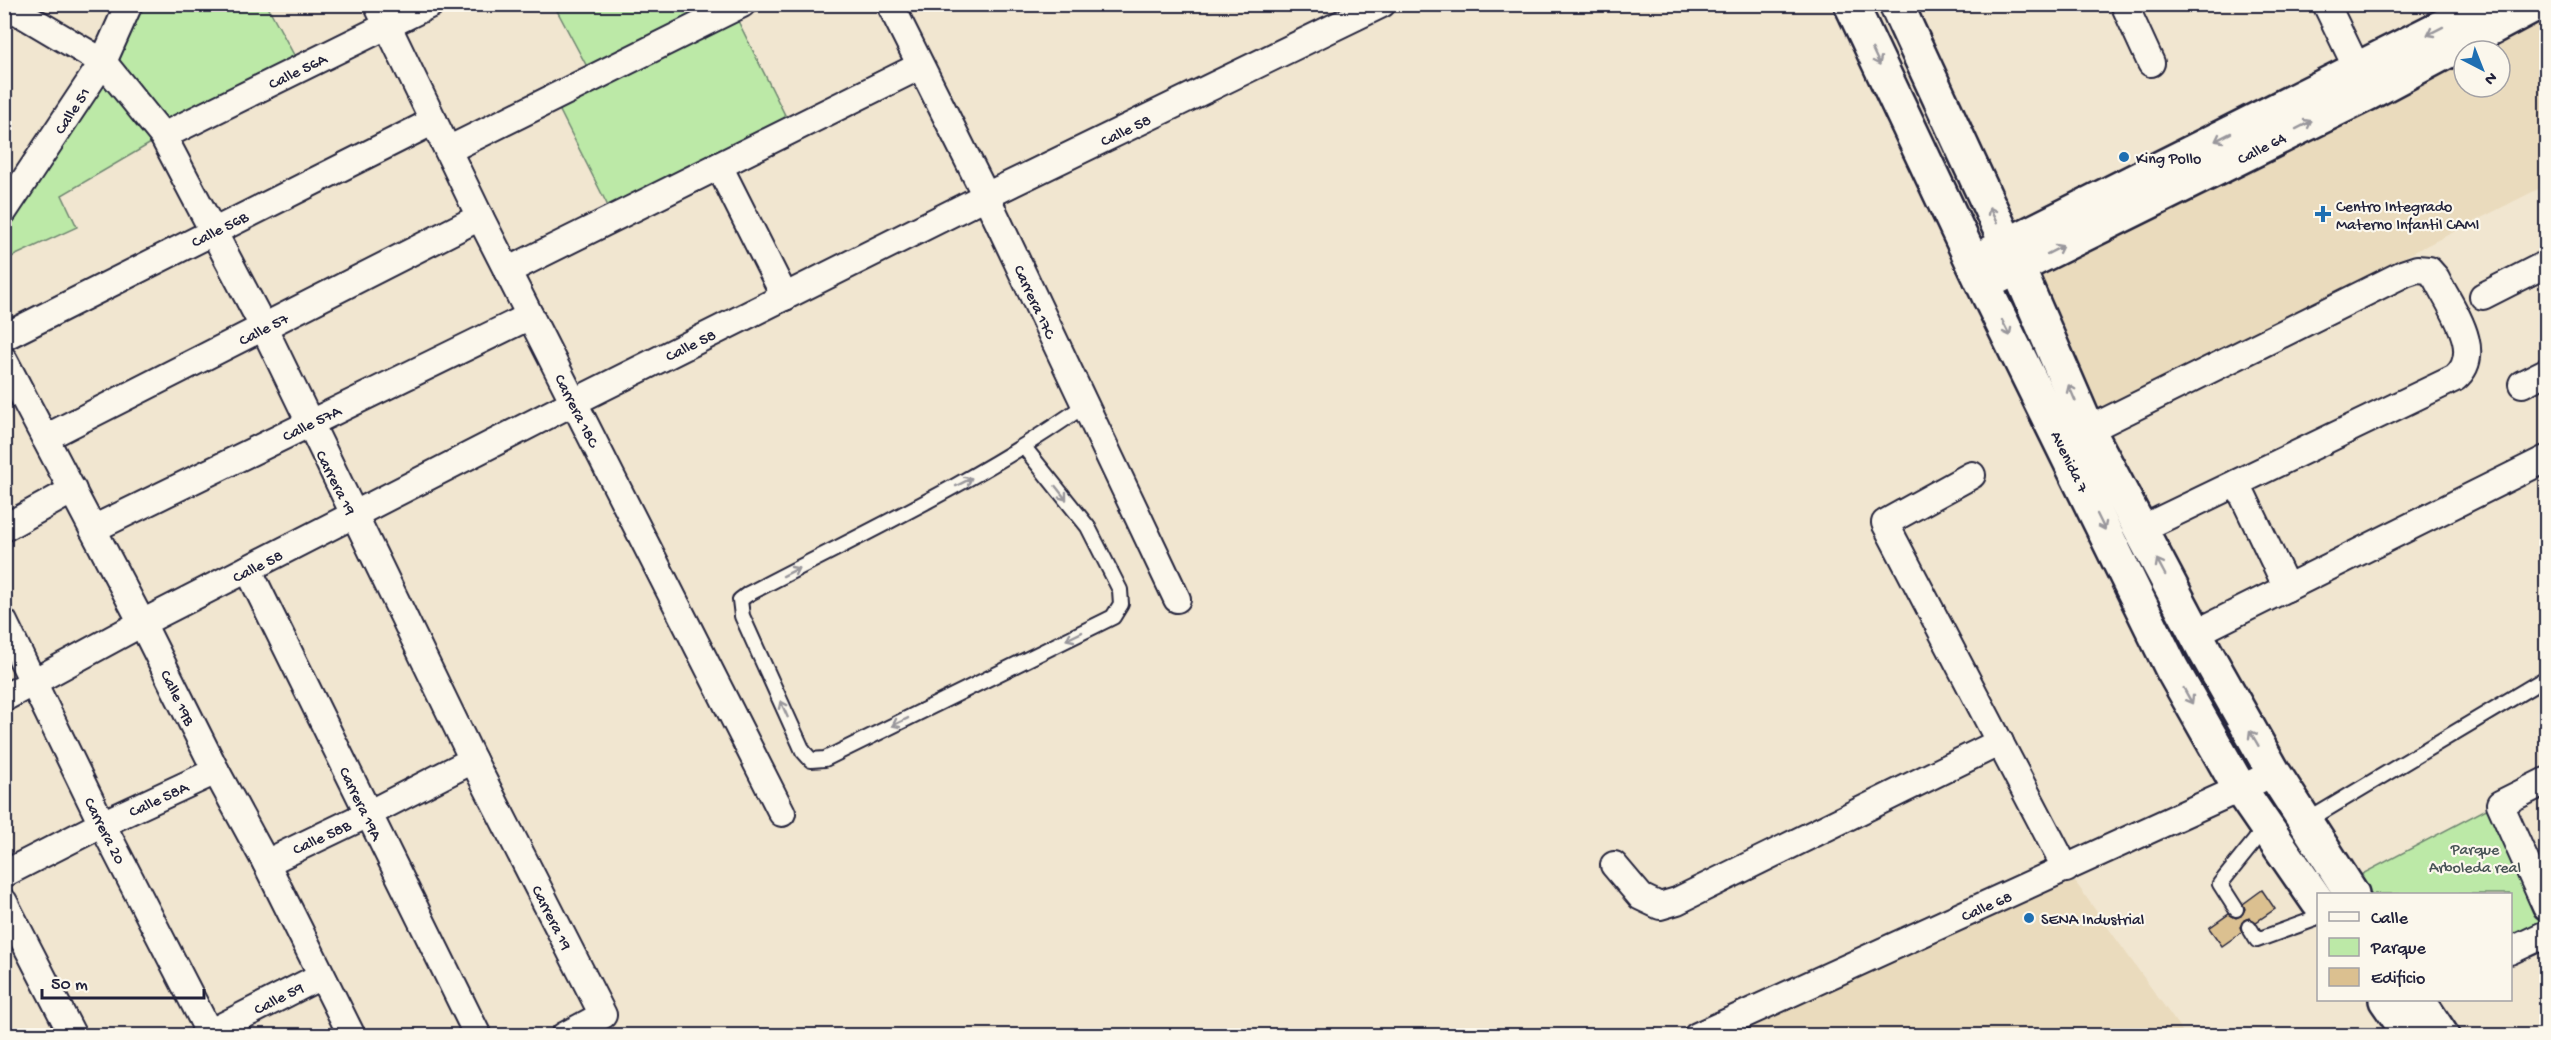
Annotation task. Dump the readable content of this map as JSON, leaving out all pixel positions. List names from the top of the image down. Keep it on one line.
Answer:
{"streets":{"main road":["Calle 64","Avenida 7"],"street":["Calle 56A","Calle 51","Calle 58","Calle 56B","Carrera 17C","Calle 57","Carrera 18C","Calle 57A","Carrera 19","Calle 19B","Calle 58A","Carrera 19A","Carrera 20","Calle 58B","Calle 68","Calle 59"]},"crossings":[["Calle 56A","Carrera 18C"],["Calle 56A","Carrera 19"],["Calle 51","Carrera 19"],["Calle 58","Carrera 17C"],["Calle 58","Carrera 18C"],["Calle 58","Carrera 19"],["Calle 58","Calle 19B"],["Calle 58","Carrera 19A"],["Calle 58","Carrera 20"],["Calle 64","Avenida 7"],["Calle 56B","Carrera 18C"],["Calle 56B","Carrera 19"],["Calle 57","Carrera 18C"],["Calle 57","Carrera 19"],["Calle 57","Calle 19B"],["Carrera 18C","Calle 57A"],["Calle 57A","Carrera 19"],["Calle 57A","Calle 19B"],["Avenida 7","Calle 68"],["Carrera 19","Calle 58B"],["Calle 19B","Calle 58A"],["Calle 19B","Calle 58B"],["Calle 19B","Calle 59"],["Calle 58A","Carrera 20"],["Carrera 19A","Calle 58B"],["Carrera 20","Calle 59"]],"parks":["Parque Arboleda real"],"places":{"other":["King Pollo","SENA Industrial"],"health":["Centro Integrado Materno Infantil CAMI"]},"legend":["Calle","Parque","Edificio"],"scale_bar":"50 m","north":"bottom right"}
